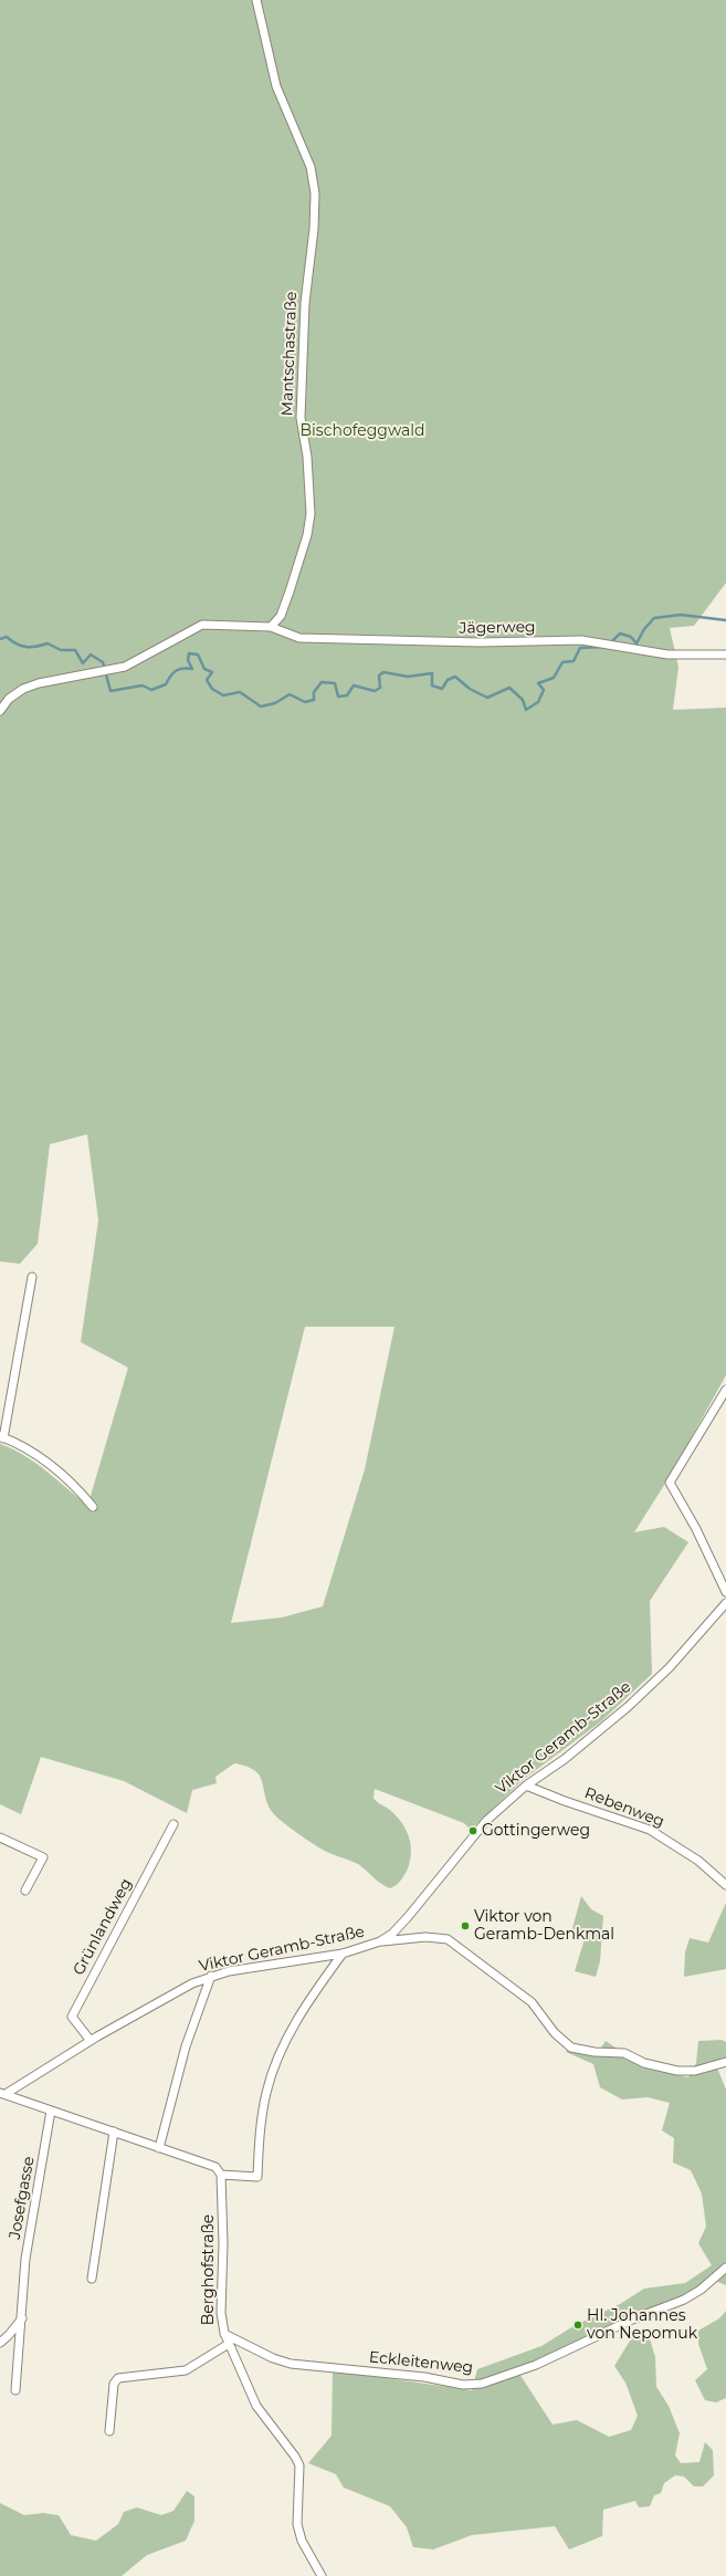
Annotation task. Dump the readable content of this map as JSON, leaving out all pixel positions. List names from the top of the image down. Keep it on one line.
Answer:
{"streets":{"street":["Mantschastraße","Jägerweg","Viktor Geramb-Straße","Rebenweg","Grünlandweg","Josefgasse","Berghofstraße","Eckleitenweg"]},"crossings":[["Mantschastraße","Jägerweg"],["Viktor Geramb-Straße","Rebenweg"],["Viktor Geramb-Straße","Grünlandweg"],["Berghofstraße","Eckleitenweg"]],"parks":["Bischofeggwald"],"places":["Gottingerweg","Viktor von Geramb-Denkmal","Hl. Johannes von Nepomuk"]}
